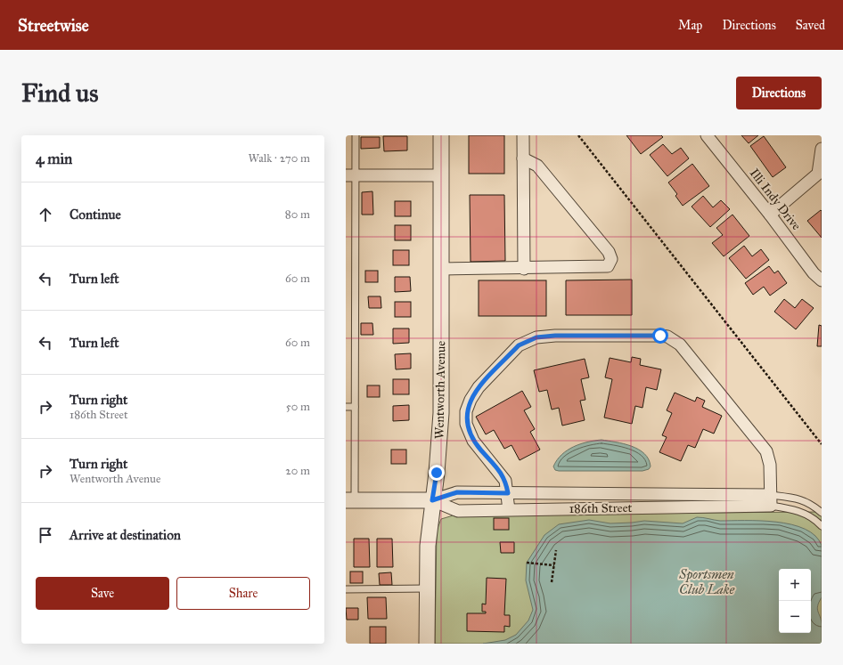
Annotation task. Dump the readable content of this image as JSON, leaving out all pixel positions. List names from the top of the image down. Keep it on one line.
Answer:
{"streets":{"street":["Illi Indy Drive","Wentworth Avenue","186th Street"]},"crossings":[["Wentworth Avenue","186th Street"]],"water":["Sportsmen Club Lake"],"page":{"header":"Streetwise","nav":["Map","Directions","Saved"],"buttons":["Directions",["Save","Share"]],"title":"Find us","heading":["4 min","Walk · 270 m"],"list":[["Continue","80 m"],["Turn left","60 m"],["Turn left","60 m"],["Turn right","186th Street","50 m"],["Turn right","Wentworth Avenue","20 m"],"Arrive at destination"],"map_buttons":["+","−"]}}
